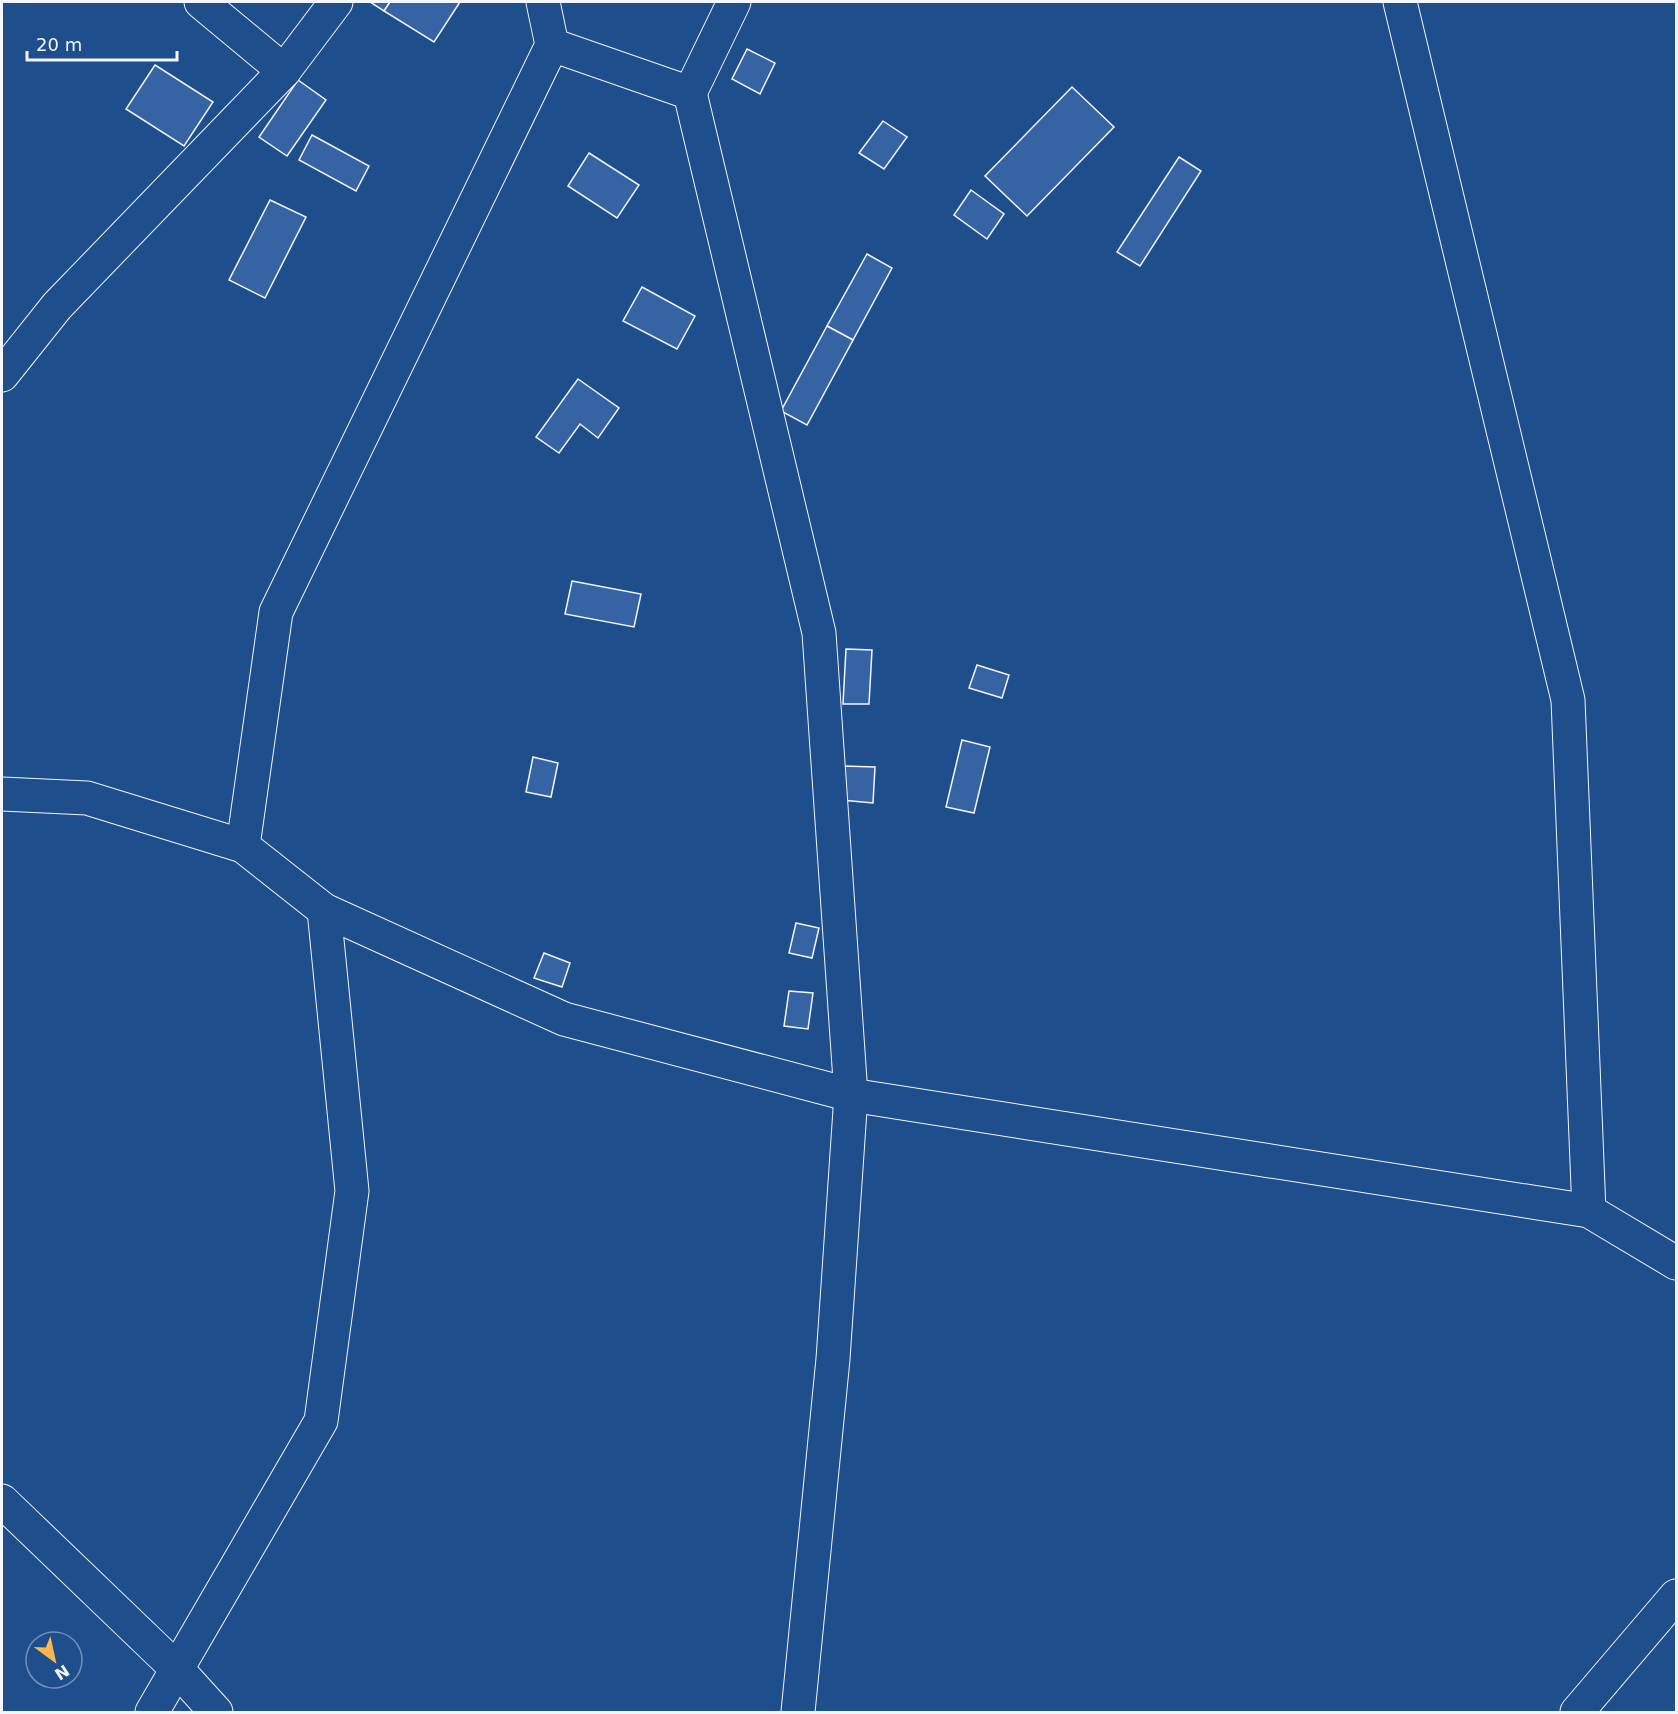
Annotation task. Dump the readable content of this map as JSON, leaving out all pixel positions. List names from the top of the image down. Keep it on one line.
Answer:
{"scale_bar":"20 m","north":"bottom right"}
